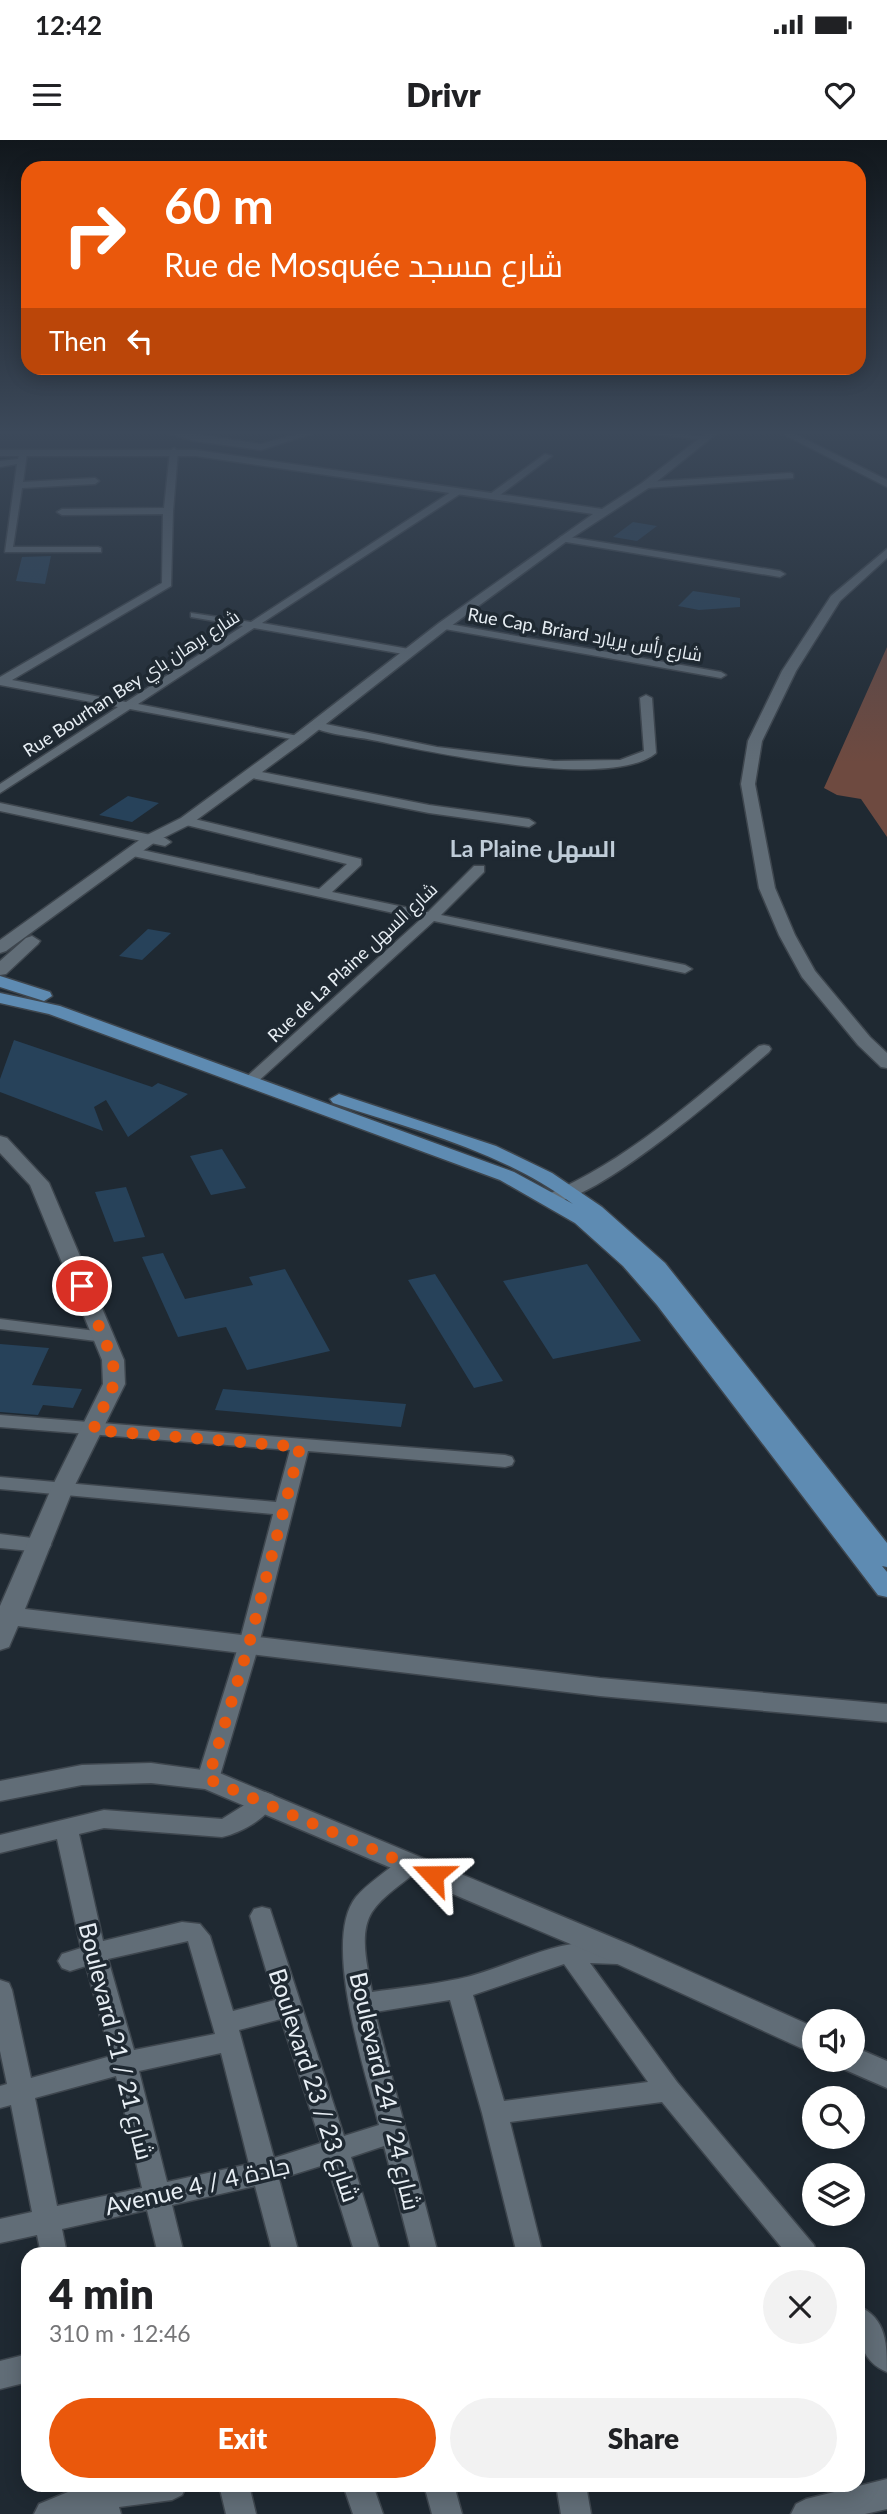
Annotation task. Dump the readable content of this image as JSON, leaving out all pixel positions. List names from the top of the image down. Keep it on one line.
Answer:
{"streets":{"street":["Rue Cap. Briard شارع رأس بريارد","Rue Bourhan Bey شارع برهان باي","Rue de La Plaine شارع السهل","Boulevard 21 / شارع 21","Boulevard 23 / شارع 23","Boulevard 24 / شارع 24","Avenue 4 / جادة 4"]},"crossings":[["Boulevard 21 / شارع 21","Avenue 4 / جادة 4"],["Boulevard 23 / شارع 23","Avenue 4 / جادة 4"],["Boulevard 24 / شارع 24","Avenue 4 / جادة 4"]],"districts":["La Plaine السهل"],"page":{"status":"12:42","header":"Drivr","turn":["60 m","Rue de Mosquée شارع مسجد"],"then":"Then","heading":["4 min","310 m · 12:46"],"buttons":["Exit","Share"]}}
